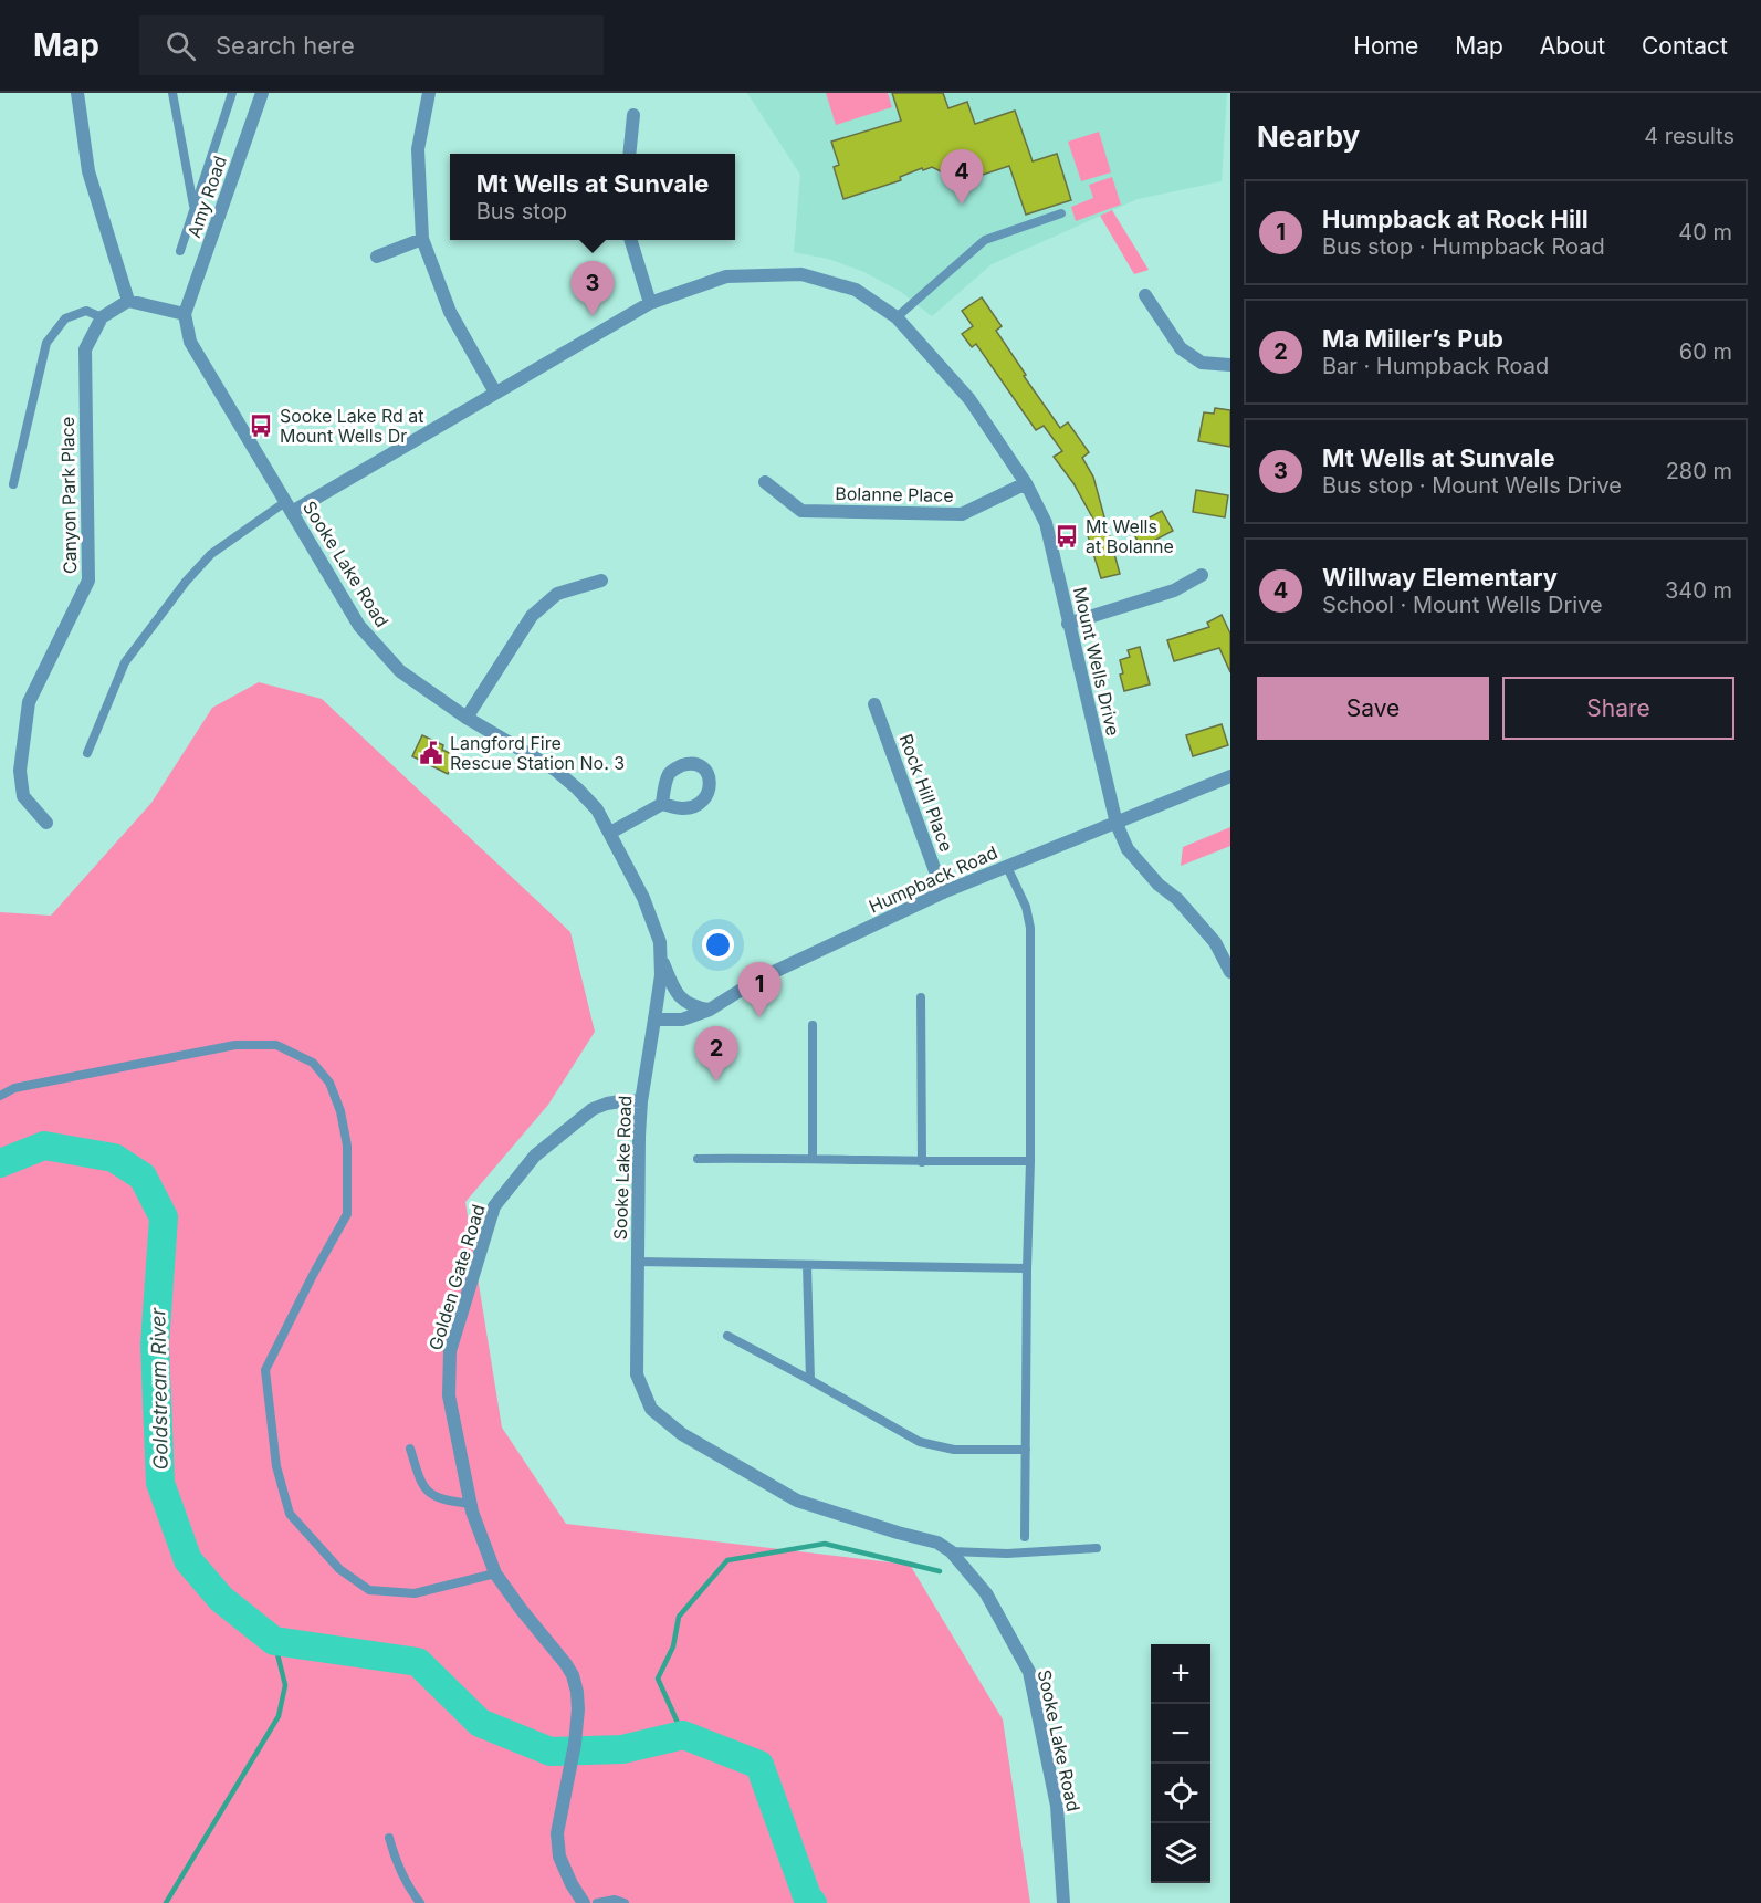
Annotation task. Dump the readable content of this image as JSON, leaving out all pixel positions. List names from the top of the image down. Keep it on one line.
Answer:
{"streets":{"street":["Amy Road","Bolanne Place","Canyon Park Place","Sooke Lake Road","Mount Wells Drive","Rock Hill Place","Humpback Road","Golden Gate Road"]},"crossings":[["Amy Road","Sooke Lake Road"],["Bolanne Place","Mount Wells Drive"],["Sooke Lake Road","Mount Wells Drive"],["Sooke Lake Road","Humpback Road"],["Sooke Lake Road","Golden Gate Road"],["Mount Wells Drive","Humpback Road"],["Rock Hill Place","Humpback Road"]],"water":["Goldstream River"],"places":{"bus stop":["Sooke Lake Rd at Mount Wells Dr","Mt Wells at Bolanne"],"public building":["Langford Fire Rescue Station No. 3"]},"page":{"header":"Map","search":"Search here","nav":["Home","Map","About","Contact"],"heading":["Nearby","4 results"],"pins":["4","3","1","2"],"popup":["Mt Wells at Sunvale","Bus stop"],"list":[{"mark":"1","name":"Humpback at Rock Hill","note":"Bus stop · Humpback Road","value":"40 m"},{"mark":"2","name":"Ma Miller’s Pub","note":"Bar · Humpback Road","value":"60 m"},{"mark":"3","name":"Mt Wells at Sunvale","note":"Bus stop · Mount Wells Drive","value":"280 m"},{"mark":"4","name":"Willway Elementary","note":"School · Mount Wells Drive","value":"340 m"}],"buttons":["Save","Share"],"map_buttons":["+","−"]}}
